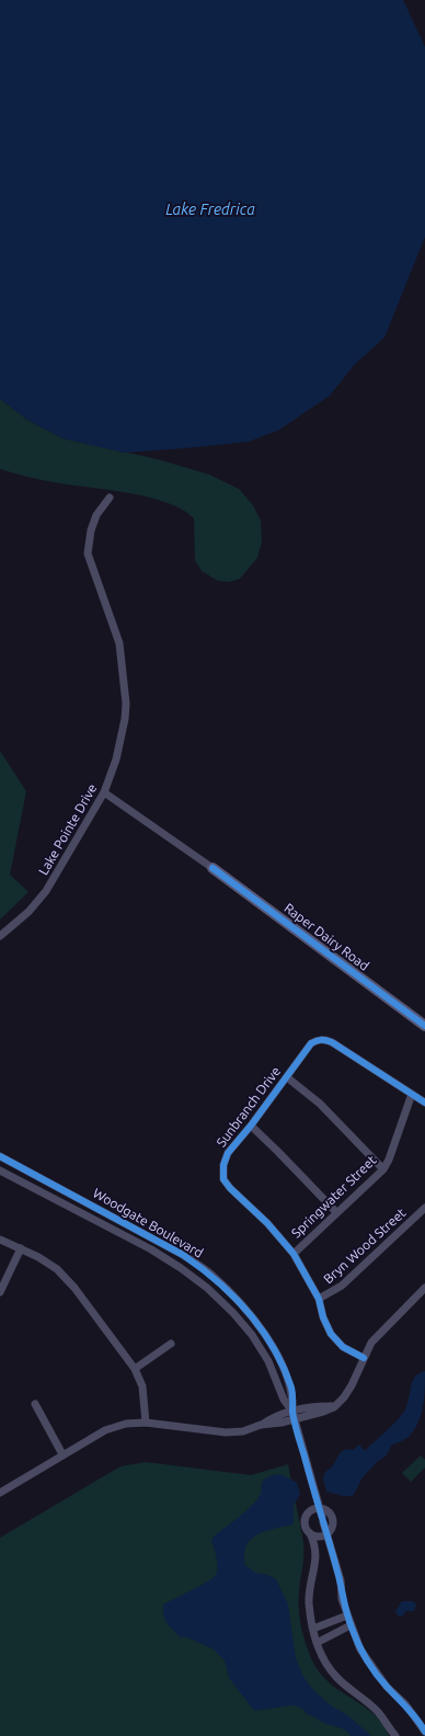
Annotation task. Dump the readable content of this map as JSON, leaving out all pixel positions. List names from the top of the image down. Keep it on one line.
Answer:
{"streets":{"street":["Lake Pointe Drive","Raper Dairy Road","Sunbranch Drive","Springwater Street","Woodgate Boulevard","Bryn Wood Street"]},"crossings":[["Lake Pointe Drive","Raper Dairy Road"],["Sunbranch Drive","Springwater Street"],["Sunbranch Drive","Bryn Wood Street"]],"water":["Lake Fredrica"]}
